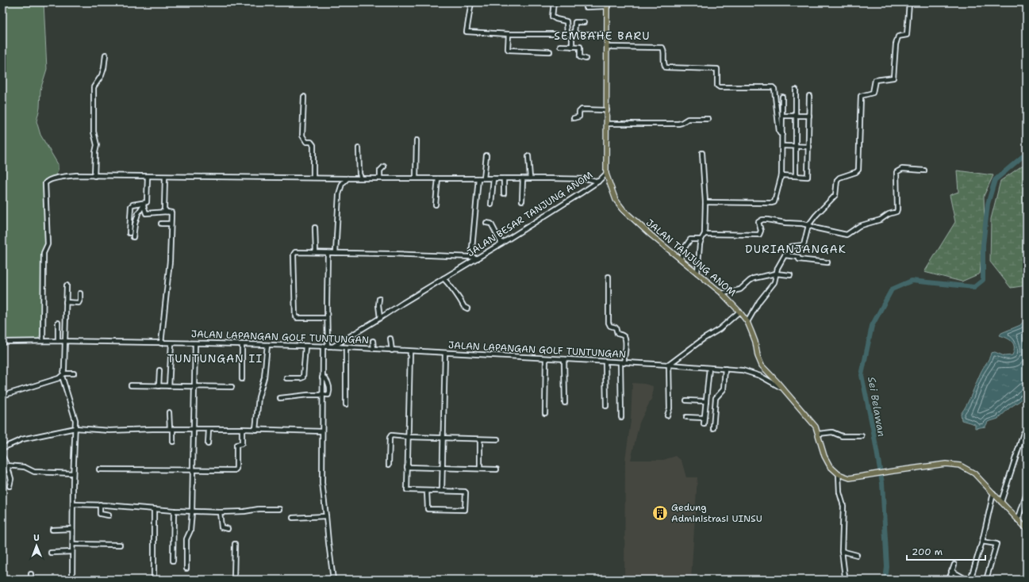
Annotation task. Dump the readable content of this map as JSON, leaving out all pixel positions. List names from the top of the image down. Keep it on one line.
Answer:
{"streets":{"main road":["JALAN BESAR TANJUNG ANOM","JALAN TANJUNG ANOM","JALAN LAPANGAN GOLF TUNTUNGAN"]},"crossings":[["JALAN BESAR TANJUNG ANOM","JALAN TANJUNG ANOM"],["JALAN BESAR TANJUNG ANOM","JALAN LAPANGAN GOLF TUNTUNGAN"],["JALAN TANJUNG ANOM","JALAN LAPANGAN GOLF TUNTUNGAN"]],"districts":["SEMBAHE BARU","DURIANJANGAK","TUNTUNGAN II"],"water":["Sei Belawan"],"places":{"building":["Gedung Administrasi UINSU"]},"scale_bar":"200 m","north":"top"}
